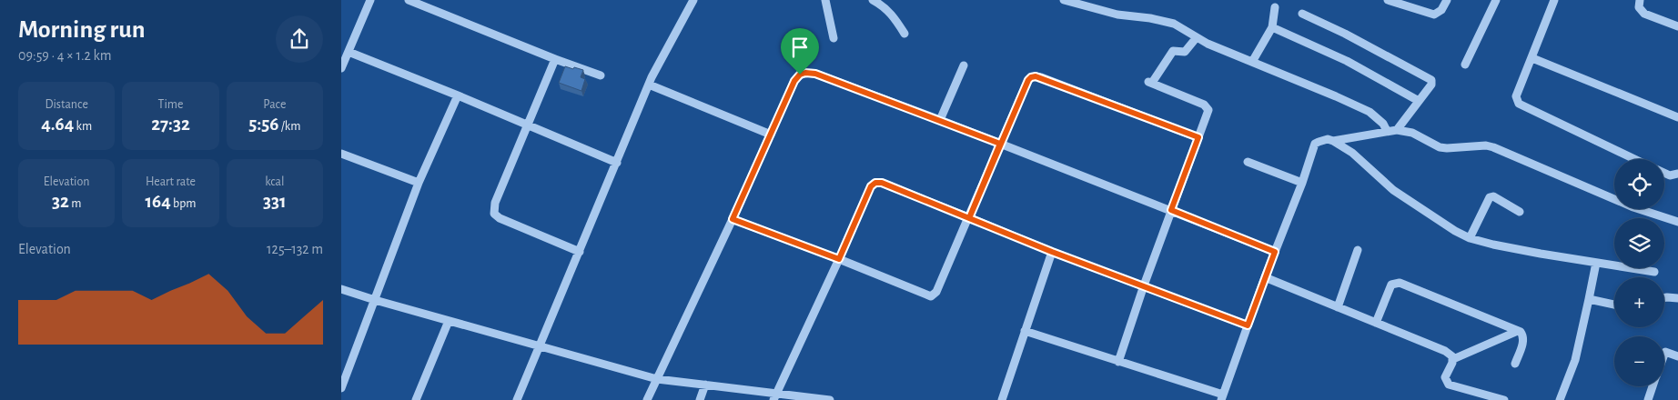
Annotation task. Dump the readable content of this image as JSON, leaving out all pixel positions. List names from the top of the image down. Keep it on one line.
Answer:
{"page":{"heading":["Morning run","09:59 · 4 × 1.2 km"],"stats":[["Distance","4.64 km"],["Time","27:32"],["Pace","5:56 /km"],["Elevation","32 m"],["Heart rate","164 bpm"],["kcal","331"]],"map_buttons":["+","−"],"chart":["Elevation","125–132 m"]}}
